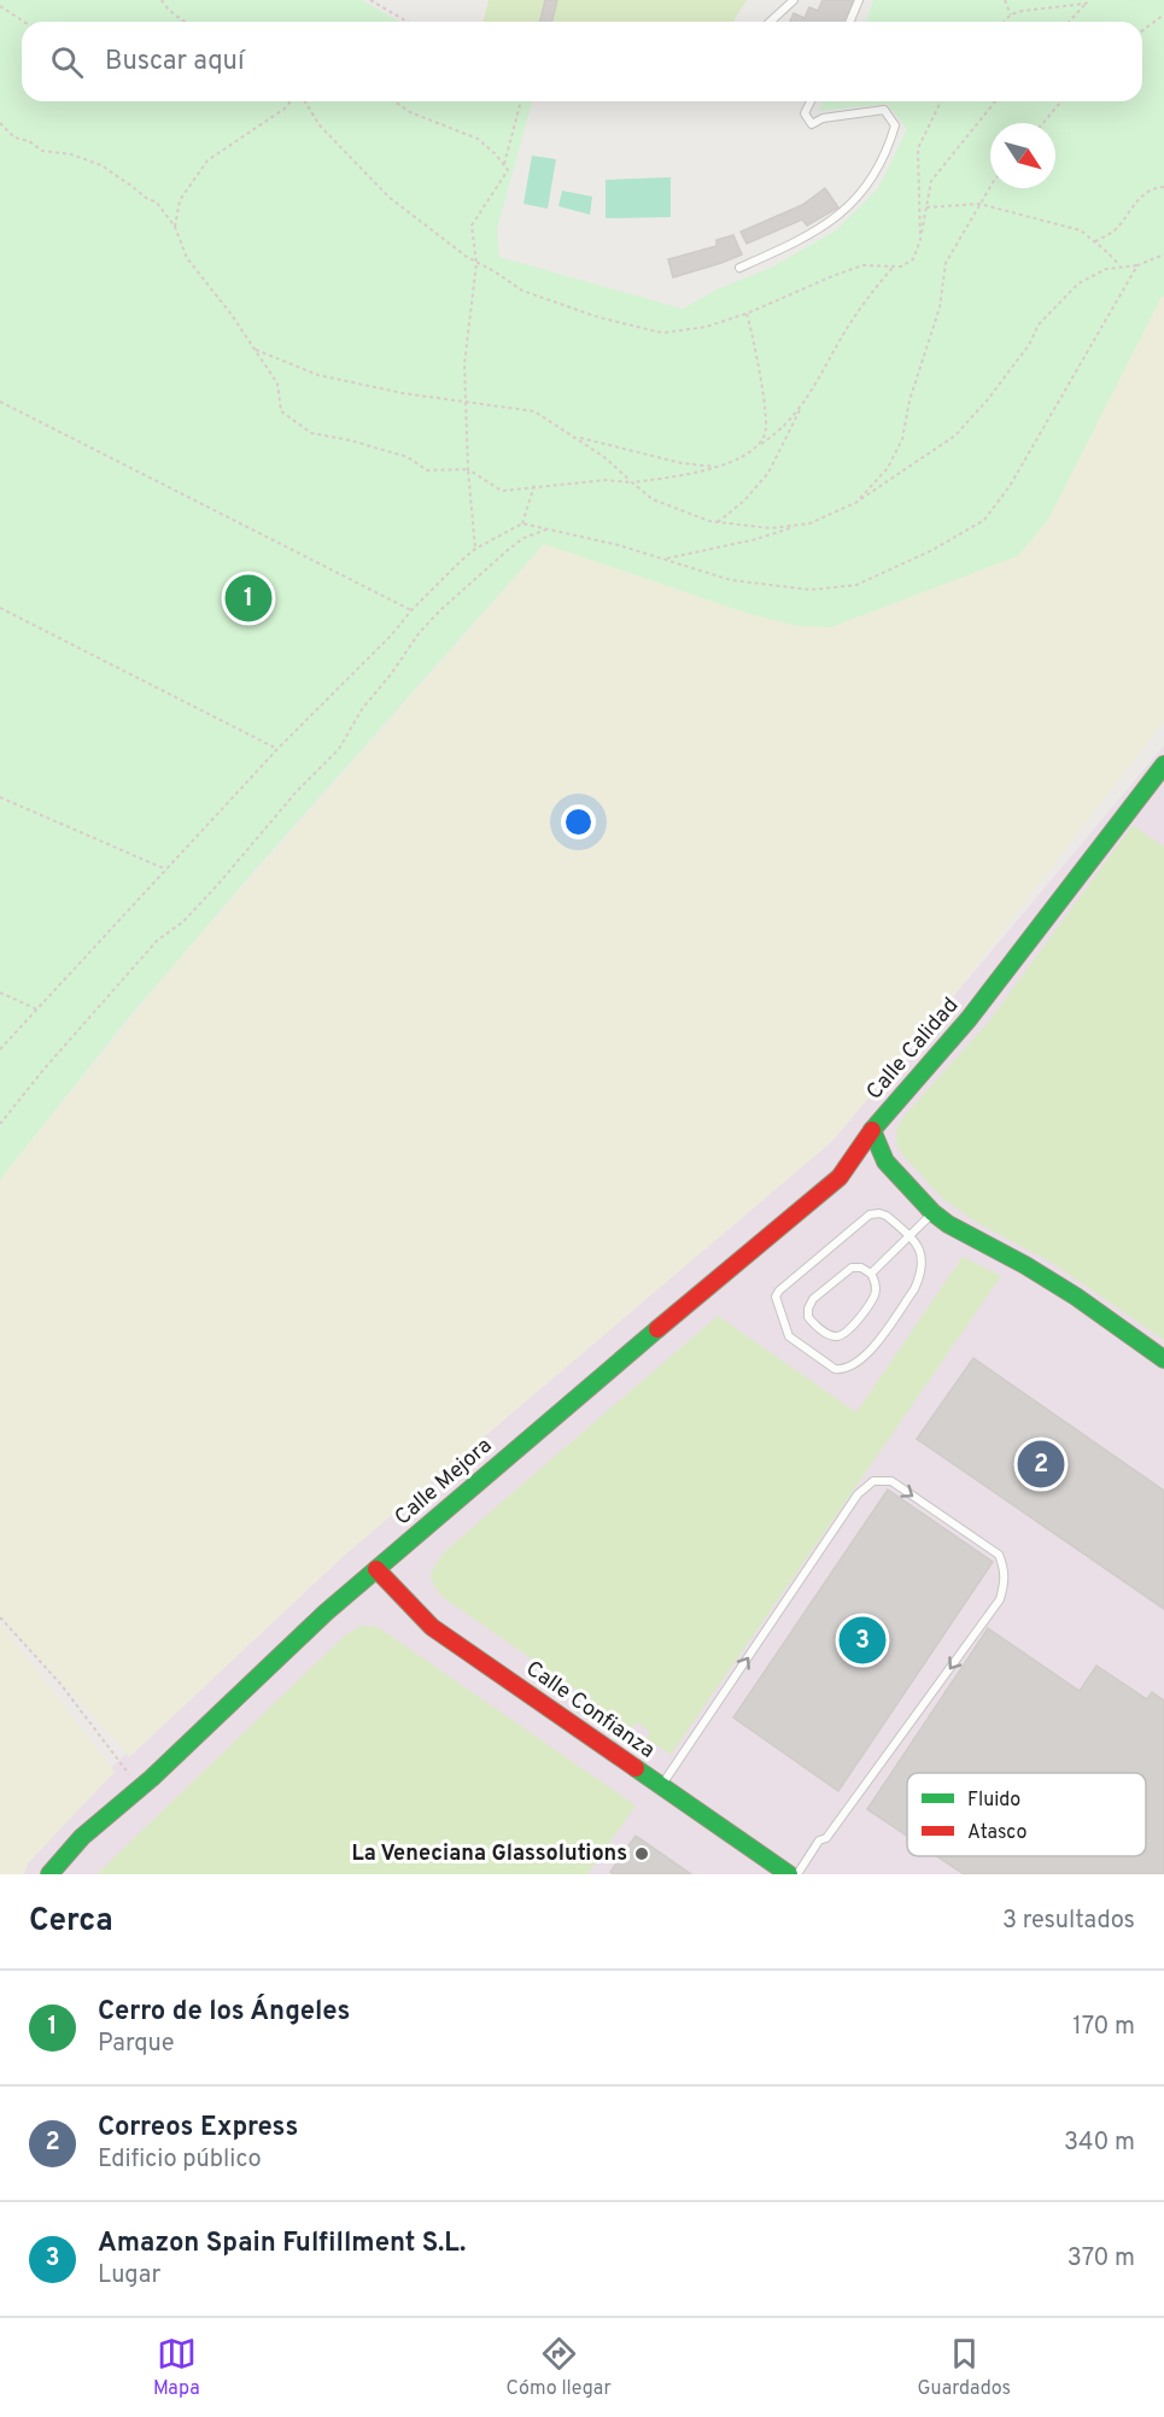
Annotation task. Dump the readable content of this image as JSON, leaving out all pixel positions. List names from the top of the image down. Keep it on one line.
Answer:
{"streets":{"street":["Calle Calidad","Calle Mejora","Calle Confianza"]},"crossings":[["Calle Calidad","Calle Mejora"],["Calle Mejora","Calle Confianza"]],"places":["La Veneciana Glassolutions"],"legend":["Fluido","Atasco"],"north":"bottom right","page":{"search":"Buscar aquí","pins":["1","2","3"],"heading":["Cerca","3 resultados"],"list":[{"mark":"1","name":"Cerro de los Ángeles","note":"Parque","value":"170 m"},{"mark":"2","name":"Correos Express","note":"Edificio público","value":"340 m"},{"mark":"3","name":"Amazon Spain Fulfillment S.L.","note":"Lugar","value":"370 m"}],"nav":["Mapa","Cómo llegar","Guardados"]}}
